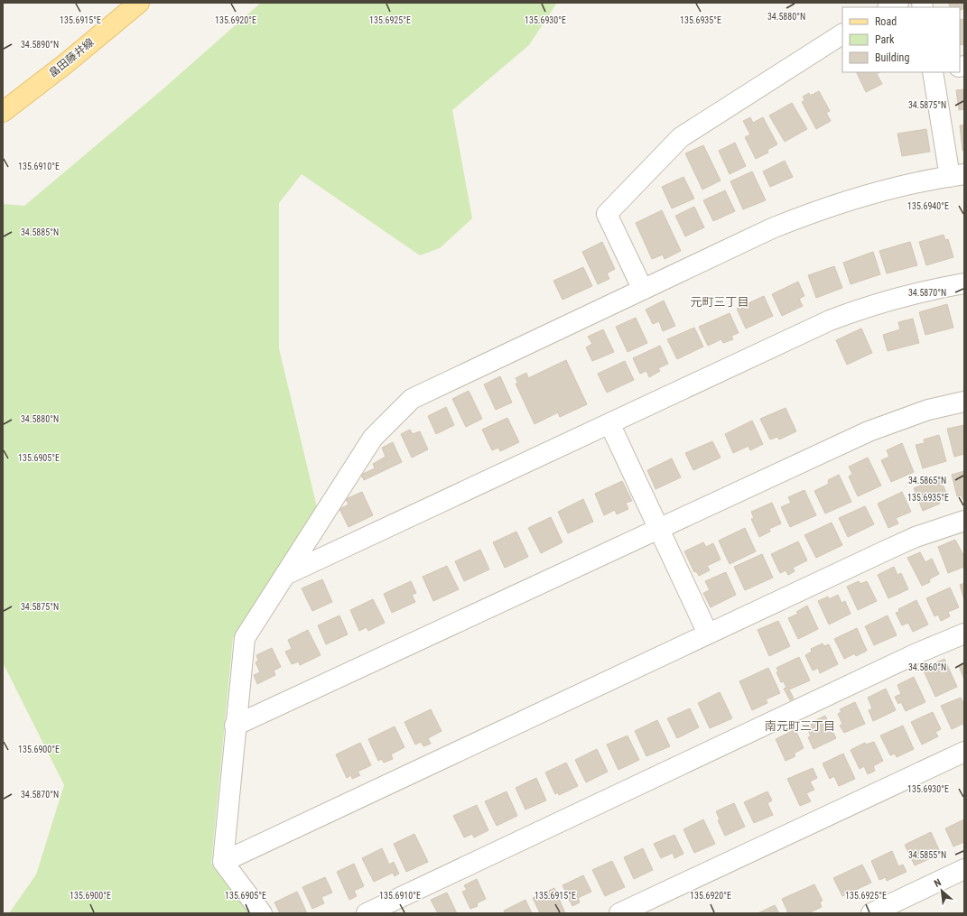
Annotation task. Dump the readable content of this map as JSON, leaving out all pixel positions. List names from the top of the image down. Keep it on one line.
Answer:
{"streets":{"main road":["畠田藤井線"]},"districts":["元町三丁目","南元町三丁目"],"legend":["Road","Park","Building"],"north":"top left","coordinates":["34.5880°N","135.6915°E","135.6920°E","135.6925°E","135.6930°E","135.6935°E","34.5890°N","34.5875°N","135.6910°E","135.6940°E","34.5885°N","34.5870°N","135.6905°E","34.5865°N","34.5860°N","135.6900°E","34.5855°N"]}
